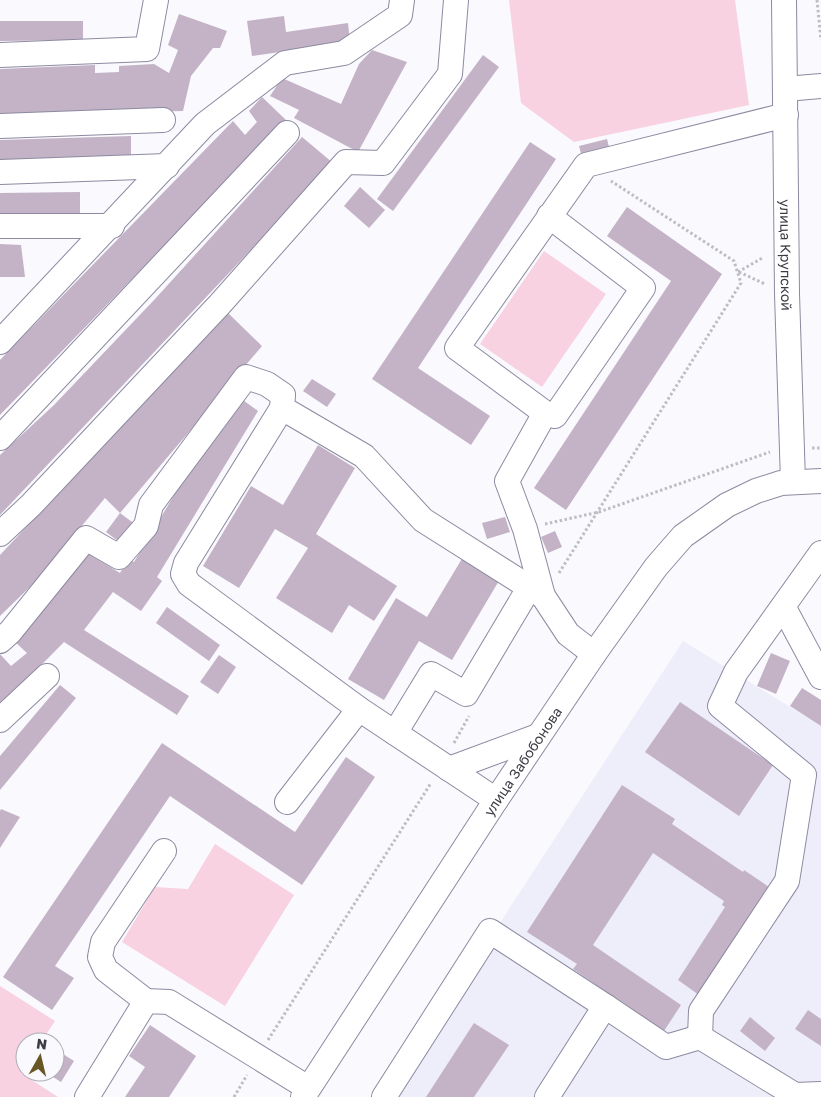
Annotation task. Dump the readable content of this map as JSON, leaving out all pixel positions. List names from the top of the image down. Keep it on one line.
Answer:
{"streets":{"street":["улица Крупской","улица Забобонова"]},"crossings":[["улица Крупской","улица Забобонова"]],"north":"top"}
